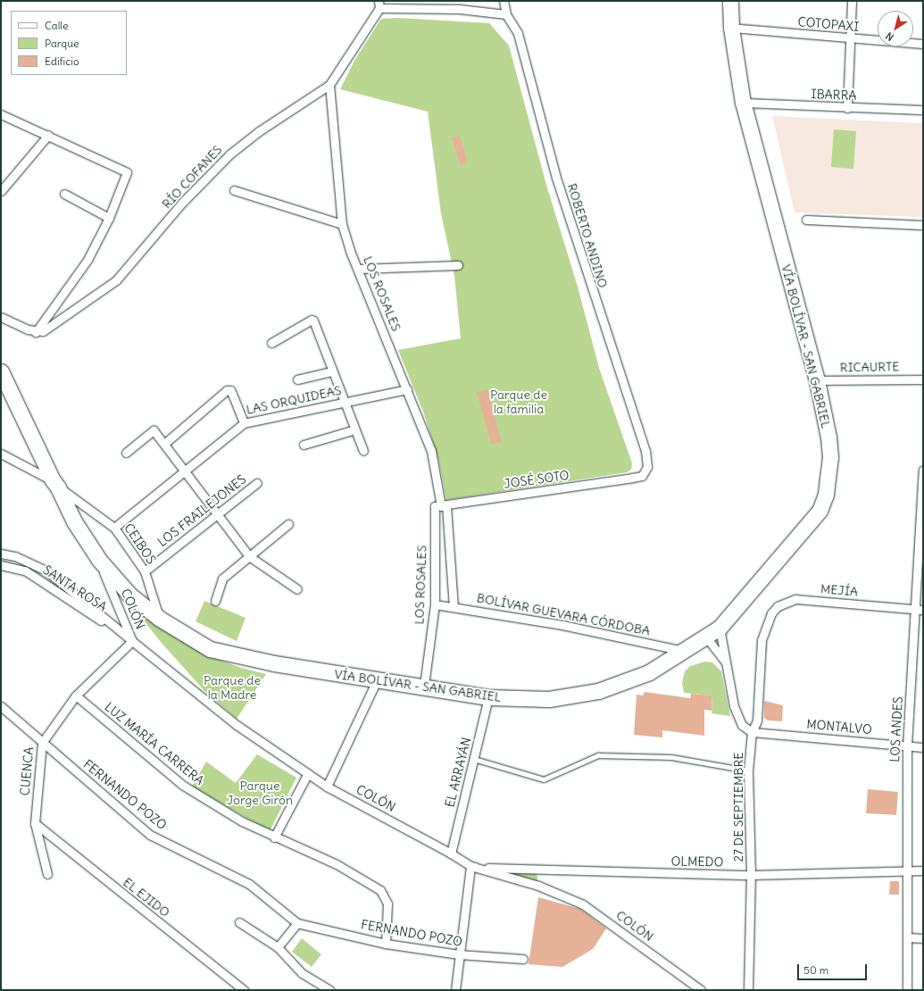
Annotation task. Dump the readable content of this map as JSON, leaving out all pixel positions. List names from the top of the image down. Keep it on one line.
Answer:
{"streets":{"highway":["VÍA BOLÍVAR - SAN GABRIEL"],"street":["COTOPAXI","IBARRA","RÍO COFANES","ROBERTO ANDINO","LOS ROSALES","RICAURTE","LAS ORQUIDEAS","JOSÉ SOTO","LOS FRAILEJONES","CEIBOS","SANTA ROSA","MEJÍA","COLÓN","BOLÍVAR GUEVARA CÓRDOBA","MONTALVO","LOS ANDES","LUZ MARÍA CARRERA","CUENCA","EL ARRAYÁN","FERNANDO POZO","27 DE SEPTIEMBRE","OLMEDO","EL EJIDO"]},"crossings":[["COTOPAXI","VÍA BOLÍVAR - SAN GABRIEL"],["IBARRA","VÍA BOLÍVAR - SAN GABRIEL"],["RÍO COFANES","LOS ROSALES"],["ROBERTO ANDINO","JOSÉ SOTO"],["LOS ROSALES","VÍA BOLÍVAR - SAN GABRIEL"],["LOS ROSALES","LAS ORQUIDEAS"],["LOS ROSALES","JOSÉ SOTO"],["LOS ROSALES","BOLÍVAR GUEVARA CÓRDOBA"],["VÍA BOLÍVAR - SAN GABRIEL","RICAURTE"],["VÍA BOLÍVAR - SAN GABRIEL","CEIBOS"],["VÍA BOLÍVAR - SAN GABRIEL","COLÓN"],["VÍA BOLÍVAR - SAN GABRIEL","BOLÍVAR GUEVARA CÓRDOBA"],["VÍA BOLÍVAR - SAN GABRIEL","EL ARRAYÁN"],["LAS ORQUIDEAS","CEIBOS"],["LOS FRAILEJONES","CEIBOS"],["SANTA ROSA","COLÓN"],["SANTA ROSA","CUENCA"],["MEJÍA","LOS ANDES"],["MEJÍA","27 DE SEPTIEMBRE"],["COLÓN","CUENCA"],["COLÓN","EL ARRAYÁN"],["COLÓN","OLMEDO"],["MONTALVO","LOS ANDES"],["MONTALVO","27 DE SEPTIEMBRE"],["LOS ANDES","OLMEDO"],["LUZ MARÍA CARRERA","CUENCA"],["LUZ MARÍA CARRERA","FERNANDO POZO"],["CUENCA","FERNANDO POZO"],["CUENCA","EL EJIDO"],["27 DE SEPTIEMBRE","OLMEDO"]],"parks":["Parque de la familia","Parque de la Madre","Parque Jorge Girón"],"legend":["Calle","Parque","Edificio"],"scale_bar":"50 m","north":"bottom left"}
